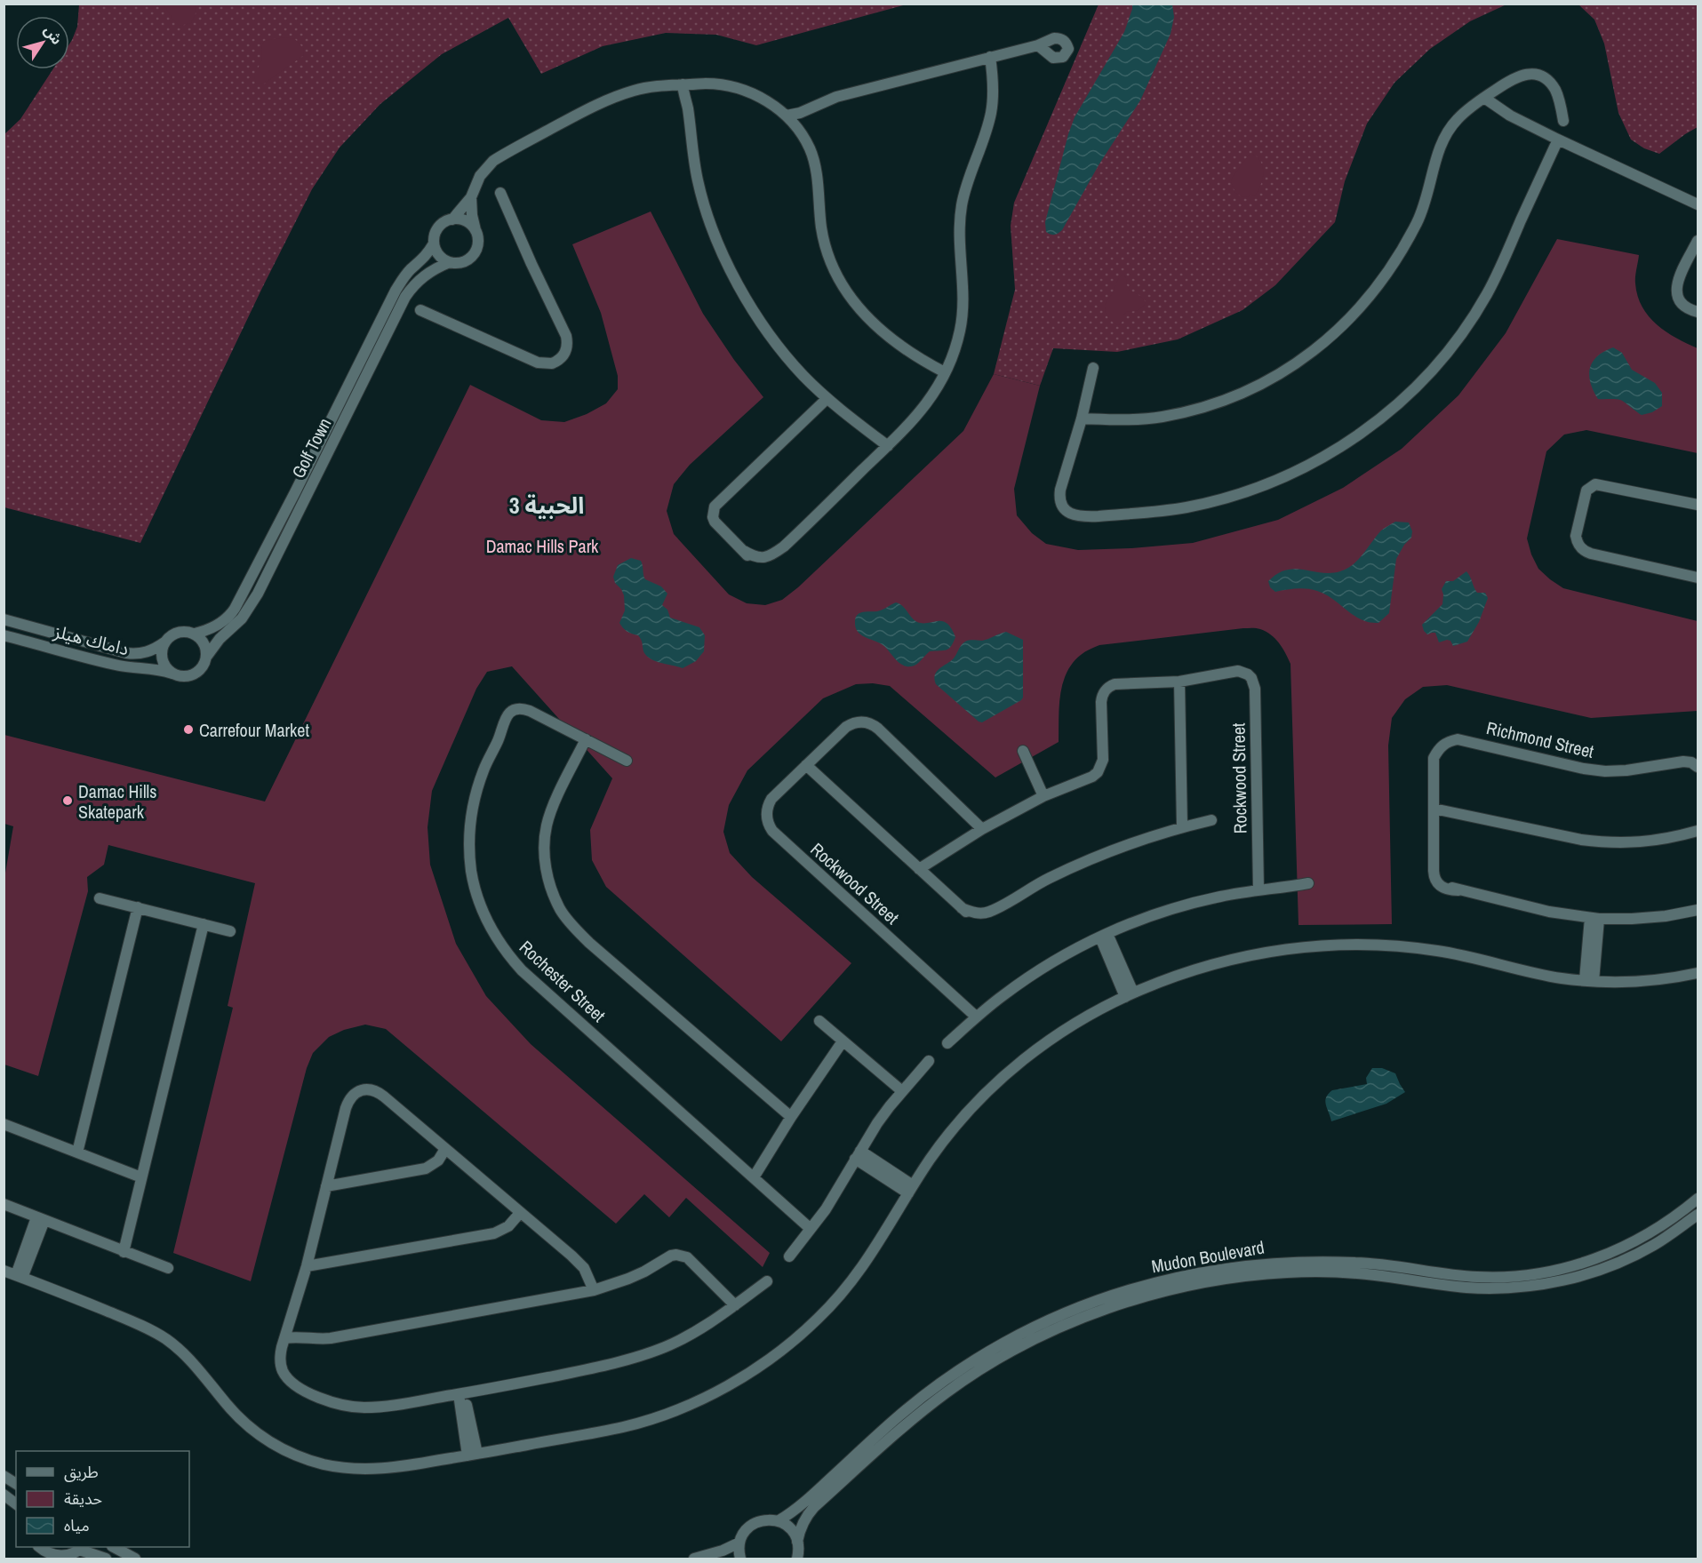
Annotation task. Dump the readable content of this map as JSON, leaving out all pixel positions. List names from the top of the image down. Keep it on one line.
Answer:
{"streets":{"street":["Golf Town","داماك هيلز","Richmond Street","Rockwood Street","Rochester Street","Mudon Boulevard"]},"crossings":[["Golf Town","داماك هيلز"]],"districts":["الحبية 3"],"parks":["Damac Hills Park"],"places":["Carrefour Market","Damac Hills Skatepark"],"legend":["طريق","حديقة","مياه"],"north":"top right"}
